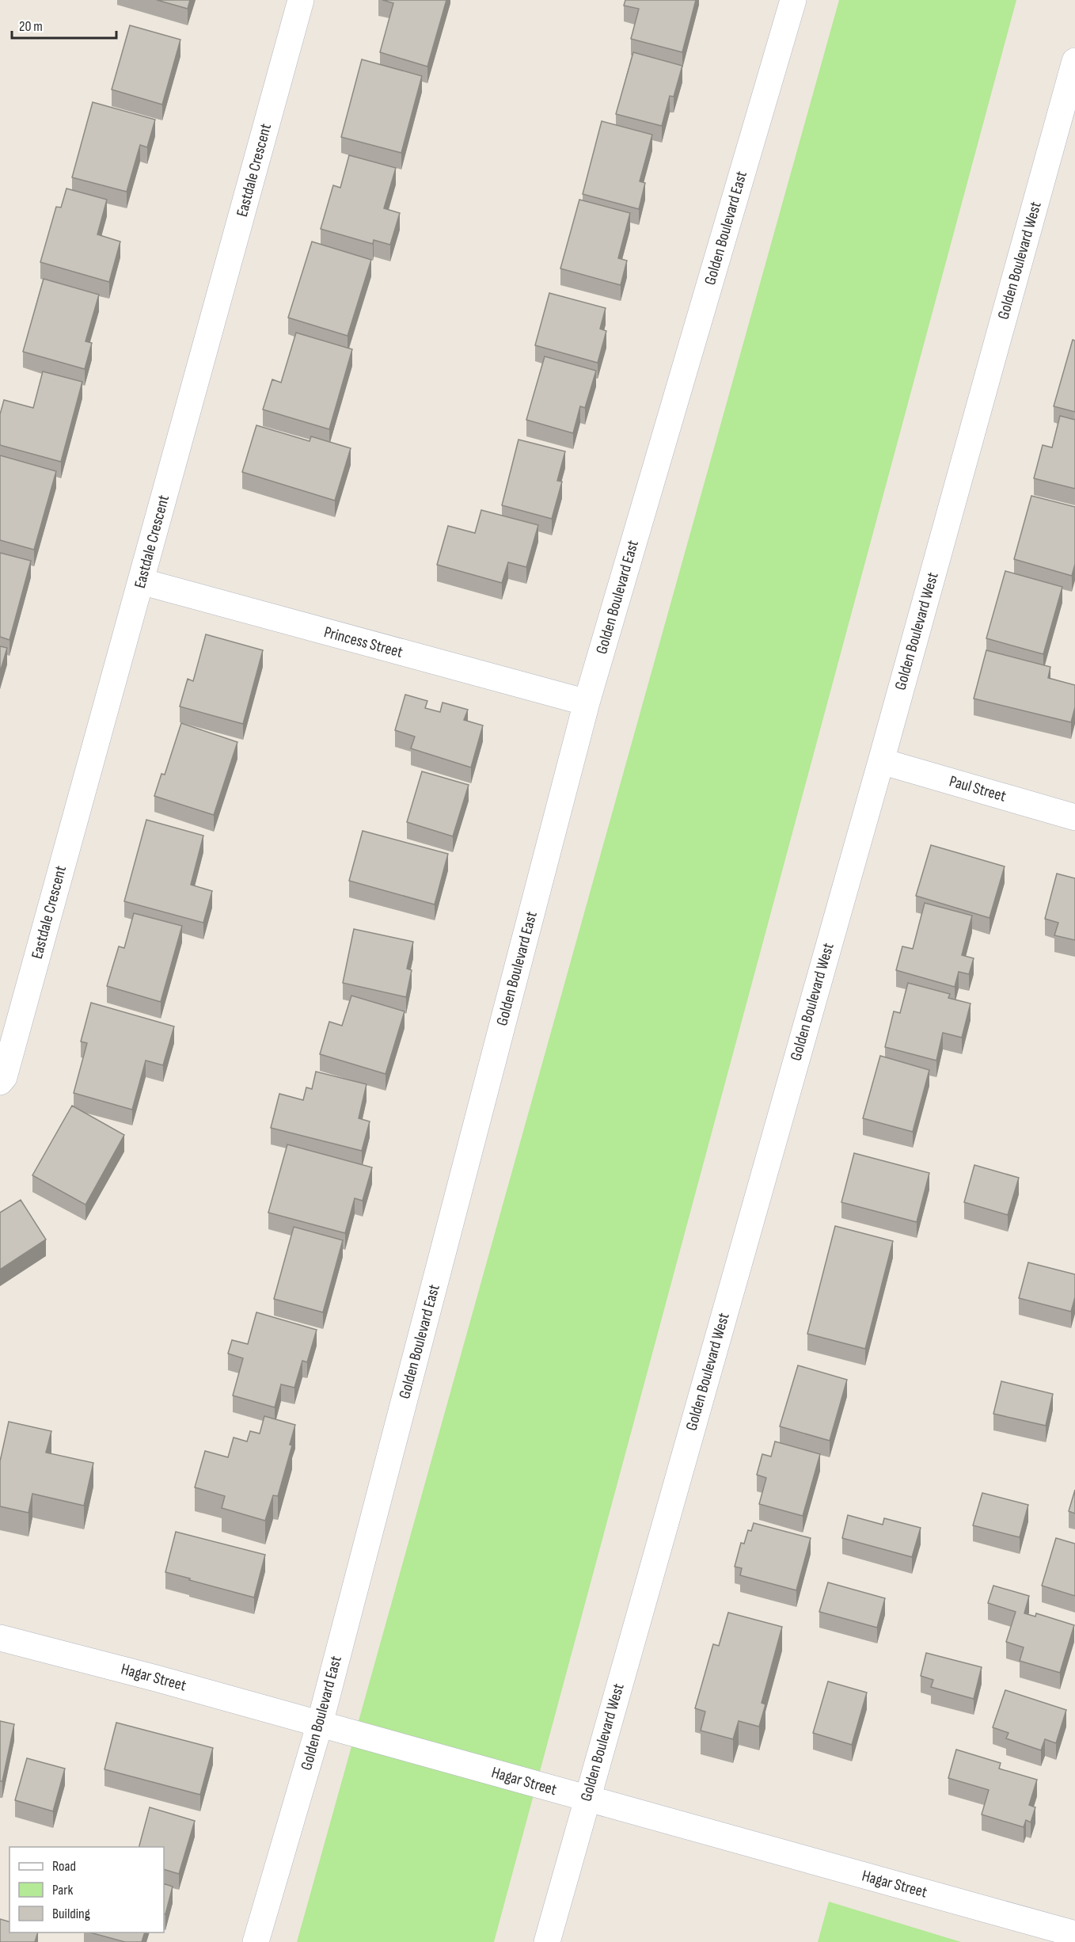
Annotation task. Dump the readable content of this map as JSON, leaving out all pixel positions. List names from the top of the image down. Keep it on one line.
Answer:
{"streets":{"street":["Eastdale Crescent","Golden Boulevard East","Golden Boulevard West","Princess Street","Paul Street","Hagar Street"]},"crossings":[["Eastdale Crescent","Princess Street"],["Golden Boulevard East","Princess Street"],["Golden Boulevard East","Hagar Street"],["Golden Boulevard West","Paul Street"],["Golden Boulevard West","Hagar Street"]],"legend":["Road","Park","Building"],"scale_bar":"20 m"}
